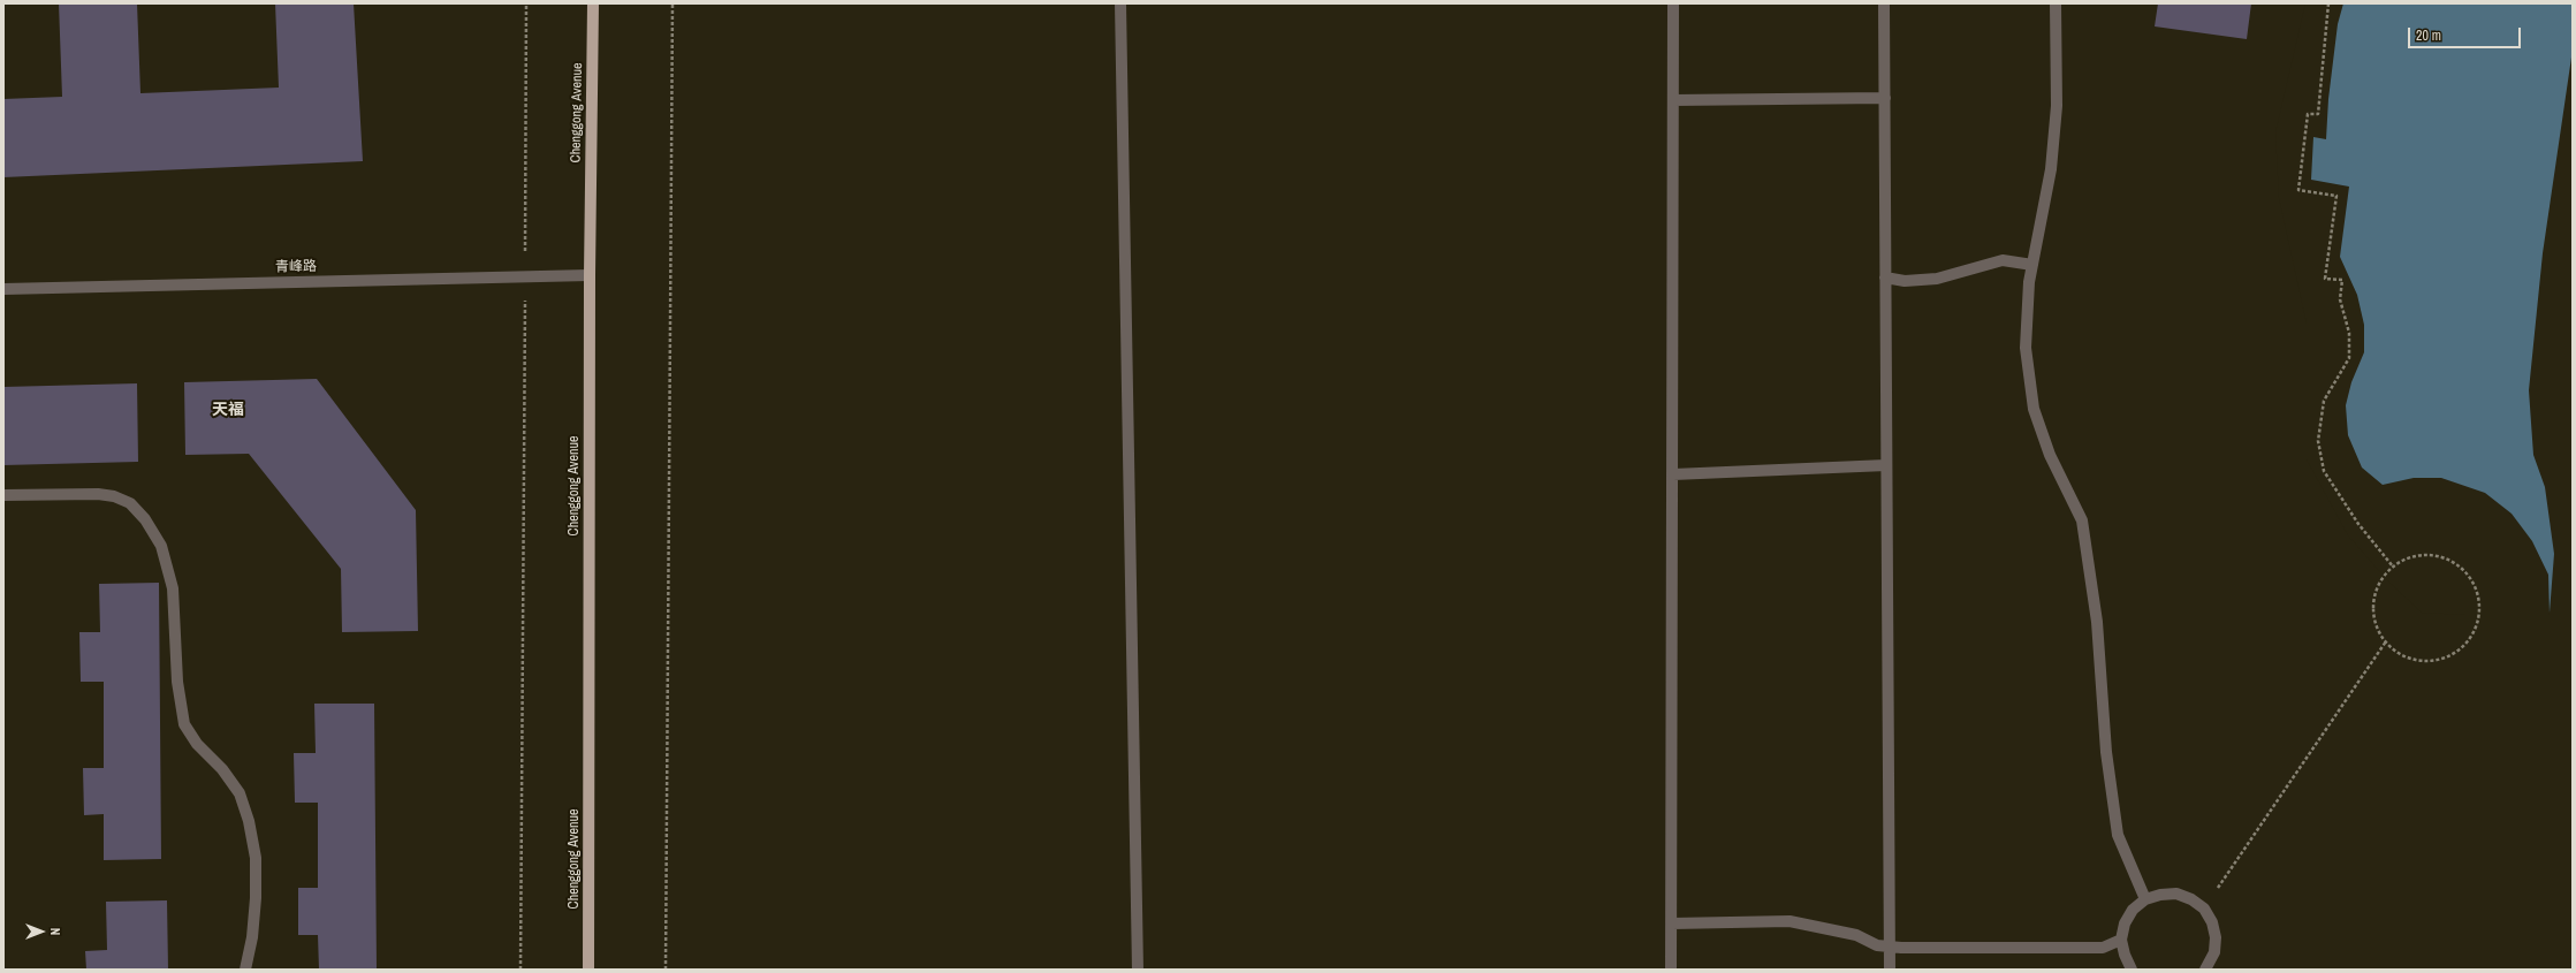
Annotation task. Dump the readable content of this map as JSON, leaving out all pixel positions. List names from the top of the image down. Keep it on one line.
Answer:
{"streets":{"main road":["Chenggong Avenue"],"street":["青峰路"]},"crossings":[["Chenggong Avenue","青峰路"]],"districts":["天福"],"scale_bar":"20 m","north":"right"}
